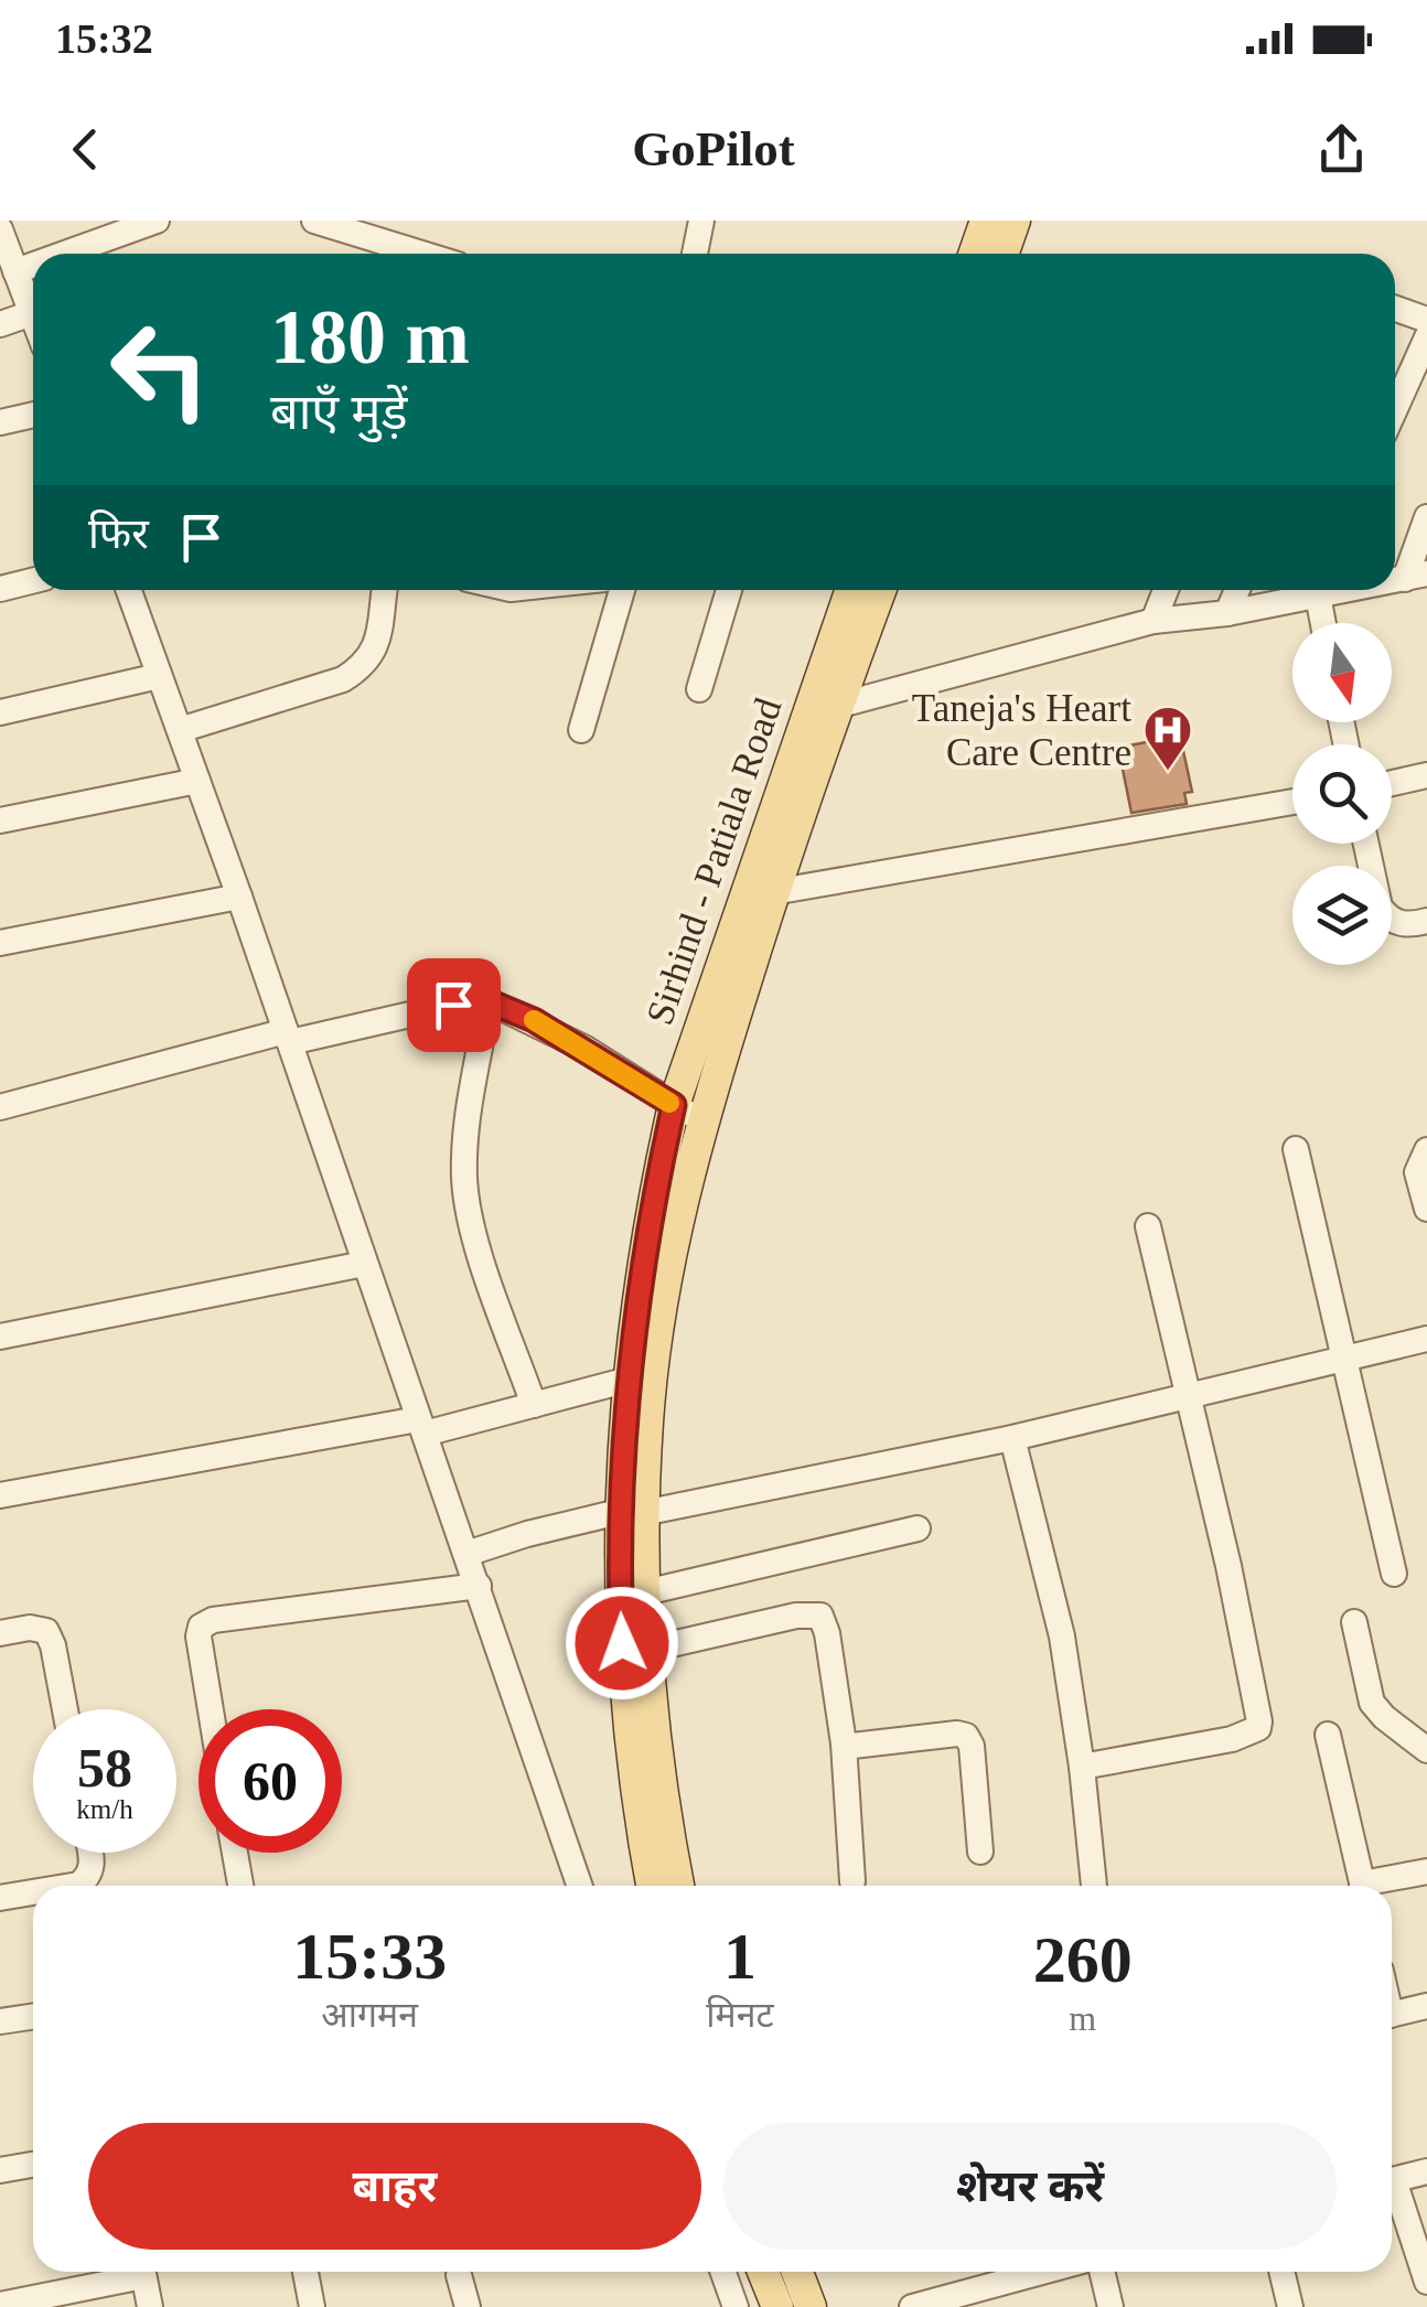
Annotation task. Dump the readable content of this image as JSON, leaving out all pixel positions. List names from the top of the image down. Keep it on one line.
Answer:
{"streets":{"main road":["Sirhind - Patiala Road"]},"places":{"hospital":["Taneja's Heart Care Centre"]},"north":"bottom","page":{"status":"15:32","header":"GoPilot","turn":["180 m","बाएँ मुड़ें"],"then":"फिर","speed":"58 km/h","limit":"60","eta":["15:33","आगमन","1","मिनट","260","m"],"buttons":["बाहर","शेयर करें"]}}
